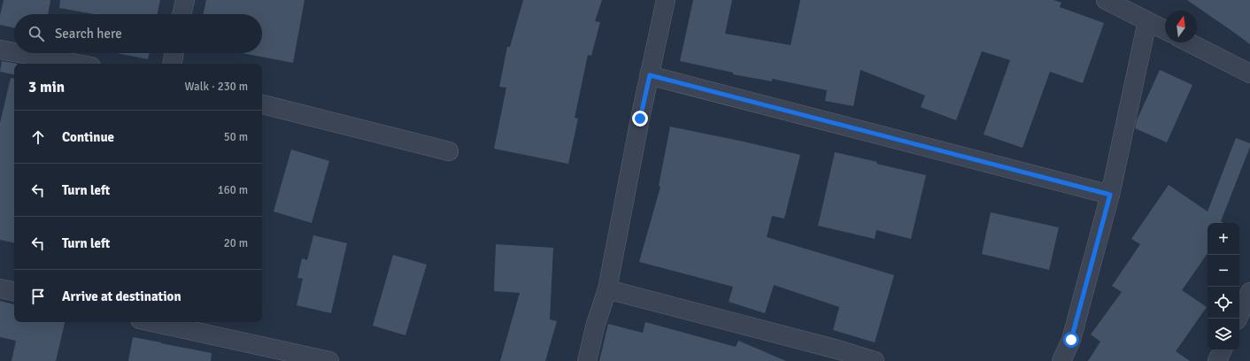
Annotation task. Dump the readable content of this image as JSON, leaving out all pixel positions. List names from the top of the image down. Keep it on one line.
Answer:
{"north":"top","page":{"search":"Search here","heading":["3 min","Walk · 230 m"],"list":[["Continue","50 m"],["Turn left","160 m"],["Turn left","20 m"],"Arrive at destination"],"map_buttons":["+","−"]}}
